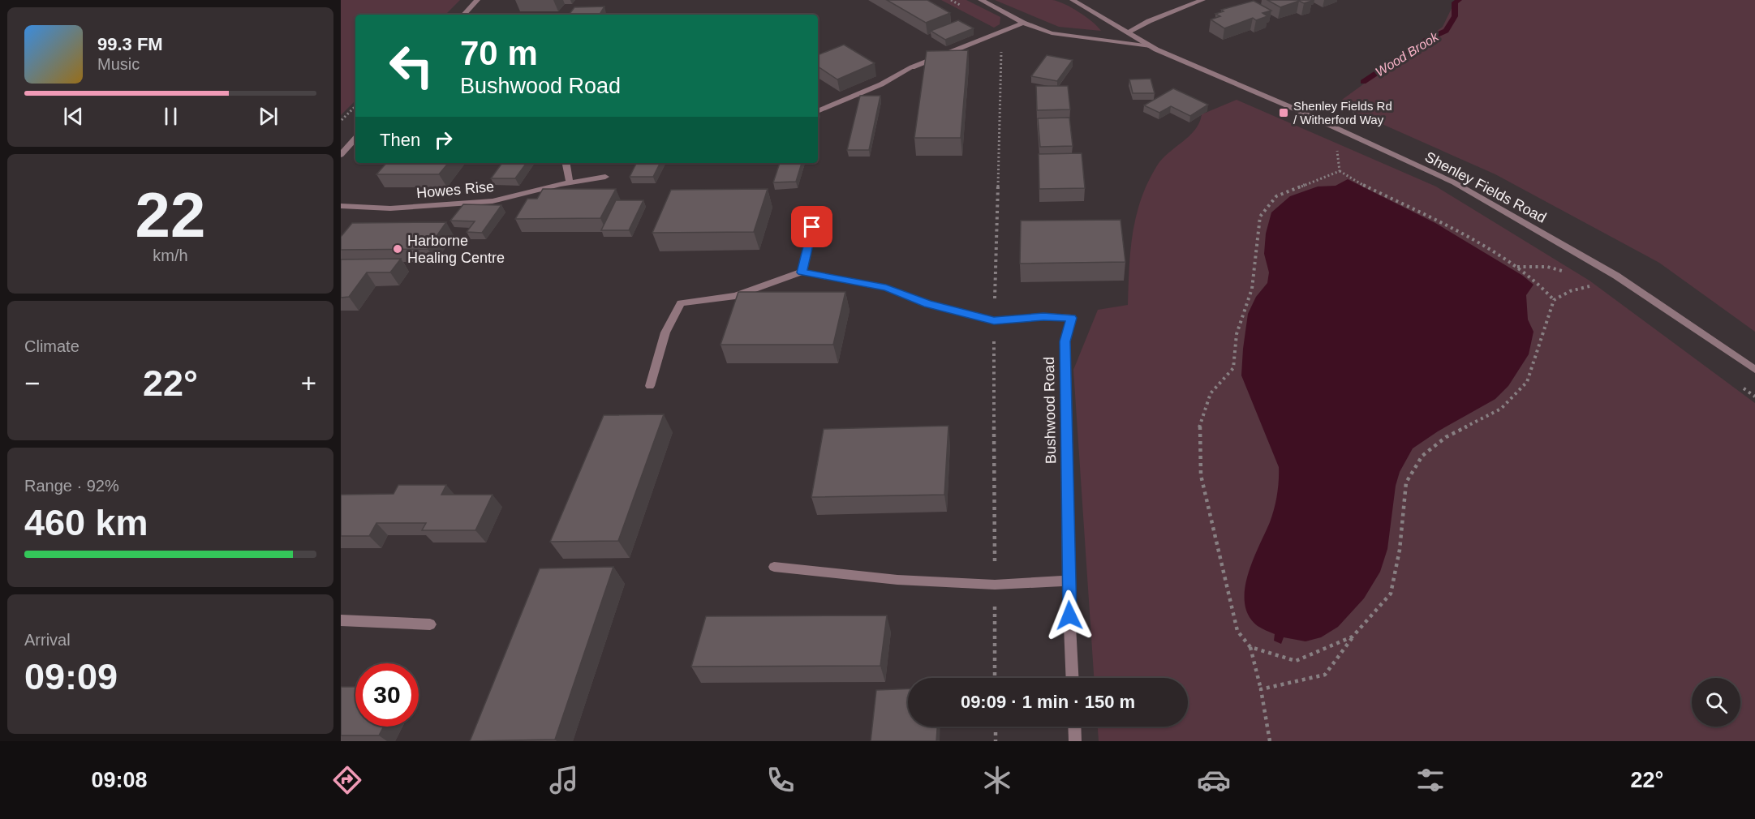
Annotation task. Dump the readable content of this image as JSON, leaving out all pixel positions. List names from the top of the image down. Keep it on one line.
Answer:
{"streets":{"street":["Shenley Fields Road","Howes Rise","Bushwood Road"]},"water":["Wood Brook"],"places":{"transit":["Shenley Fields Rd / Witherford Way"],"other":["Harborne Healing Centre"]},"page":{"turn":["70 m","Bushwood Road"],"song":["99.3 FM","Music"],"then":"Then","tile":[["22","km/h"],"Climate",["Range · 92%","460 km"],["Arrival","09:09"]],"heat":["−","22°","+"],"limit":"30","trip":"09:09 · 1 min · 150 m","tabs":["09:08","22°"]}}
